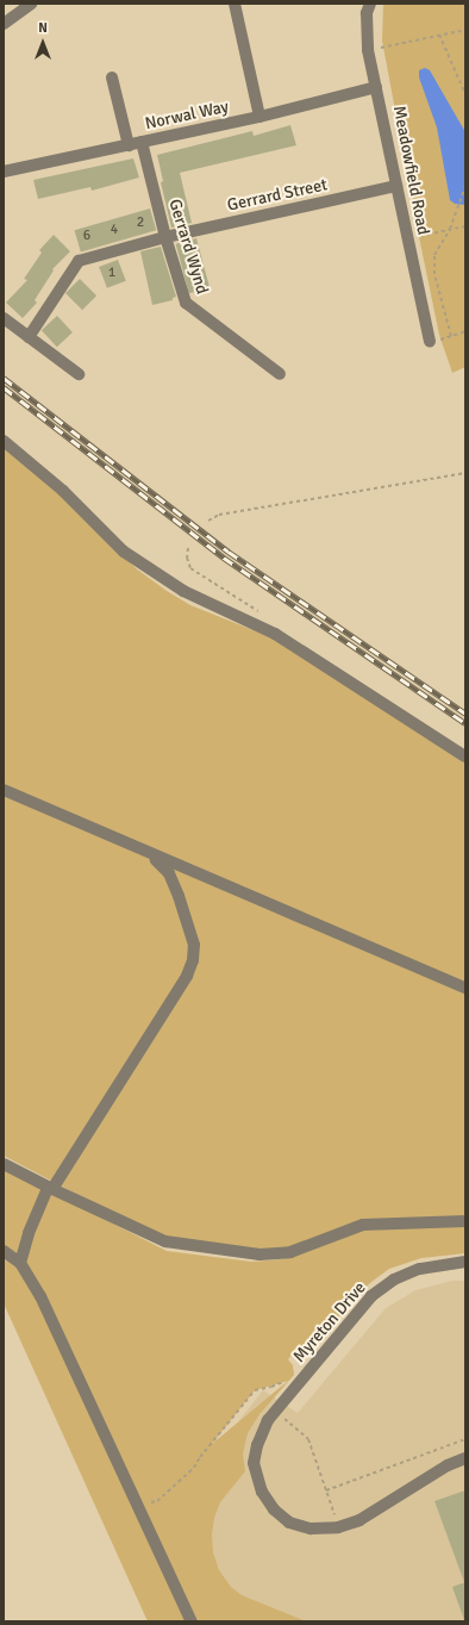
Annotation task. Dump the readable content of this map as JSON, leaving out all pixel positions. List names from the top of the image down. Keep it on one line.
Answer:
{"streets":{"street":["Norwal Way","Meadowfield Road","Gerrard Street","Gerrard Wynd","Myreton Drive"]},"crossings":[["Norwal Way","Meadowfield Road"],["Norwal Way","Gerrard Wynd"],["Meadowfield Road","Gerrard Street"],["Gerrard Street","Gerrard Wynd"]],"house_numbers":["2","4","6","1"],"north":"top"}
